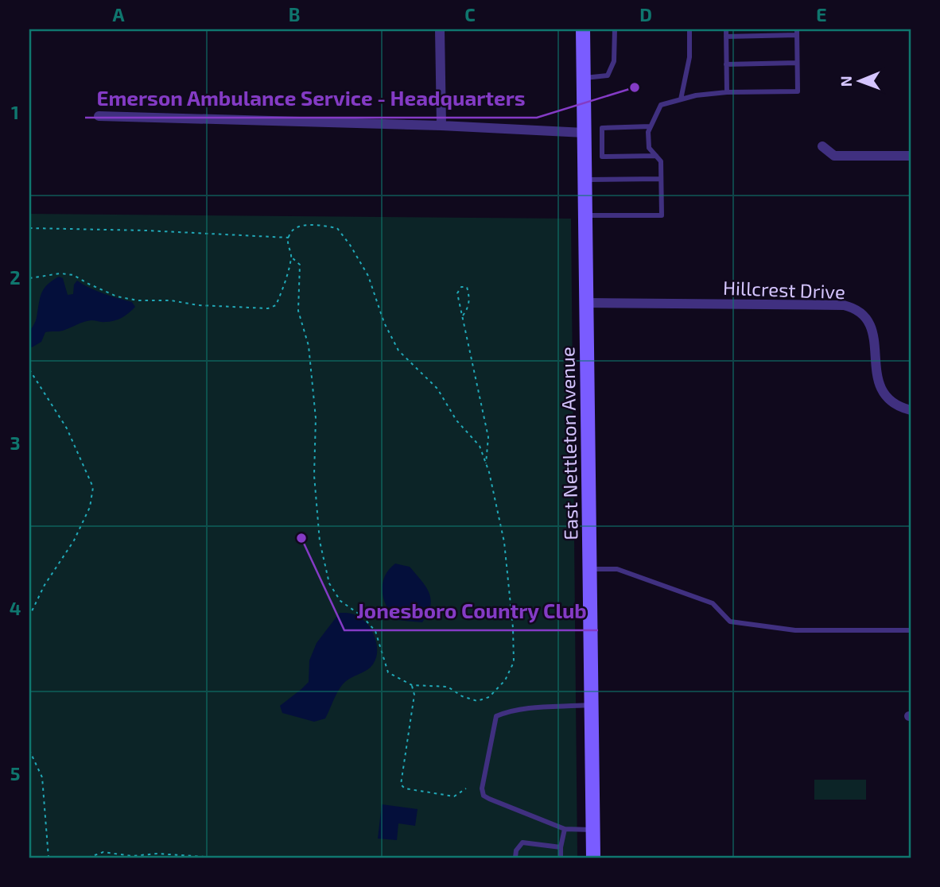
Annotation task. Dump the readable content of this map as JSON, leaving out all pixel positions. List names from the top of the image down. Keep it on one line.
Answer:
{"streets":{"main road":["East Nettleton Avenue"],"street":["Hillcrest Drive"]},"crossings":[["Hillcrest Drive","East Nettleton Avenue"]],"places":["Emerson Ambulance Service - Headquarters","Jonesboro Country Club"],"north":"left","grid":{"columns":["A","B","C","D","E"],"rows":["1","2","3","4","5"]}}
